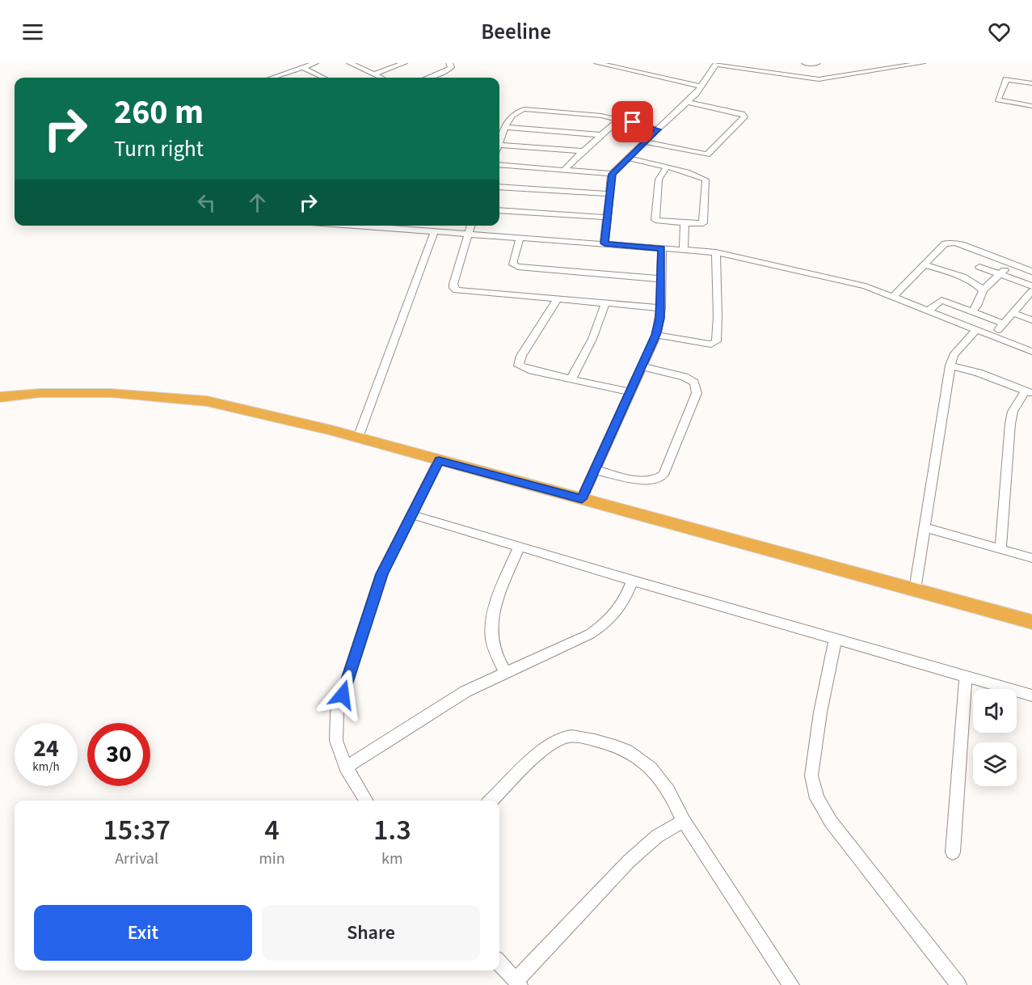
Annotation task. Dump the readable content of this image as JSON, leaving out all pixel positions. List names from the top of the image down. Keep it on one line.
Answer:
{"page":{"header":"Beeline","turn":["260 m","Turn right"],"speed":"24 km/h","limit":"30","eta":["15:37","Arrival","4","min","1.3","km"],"buttons":["Exit","Share"]}}
